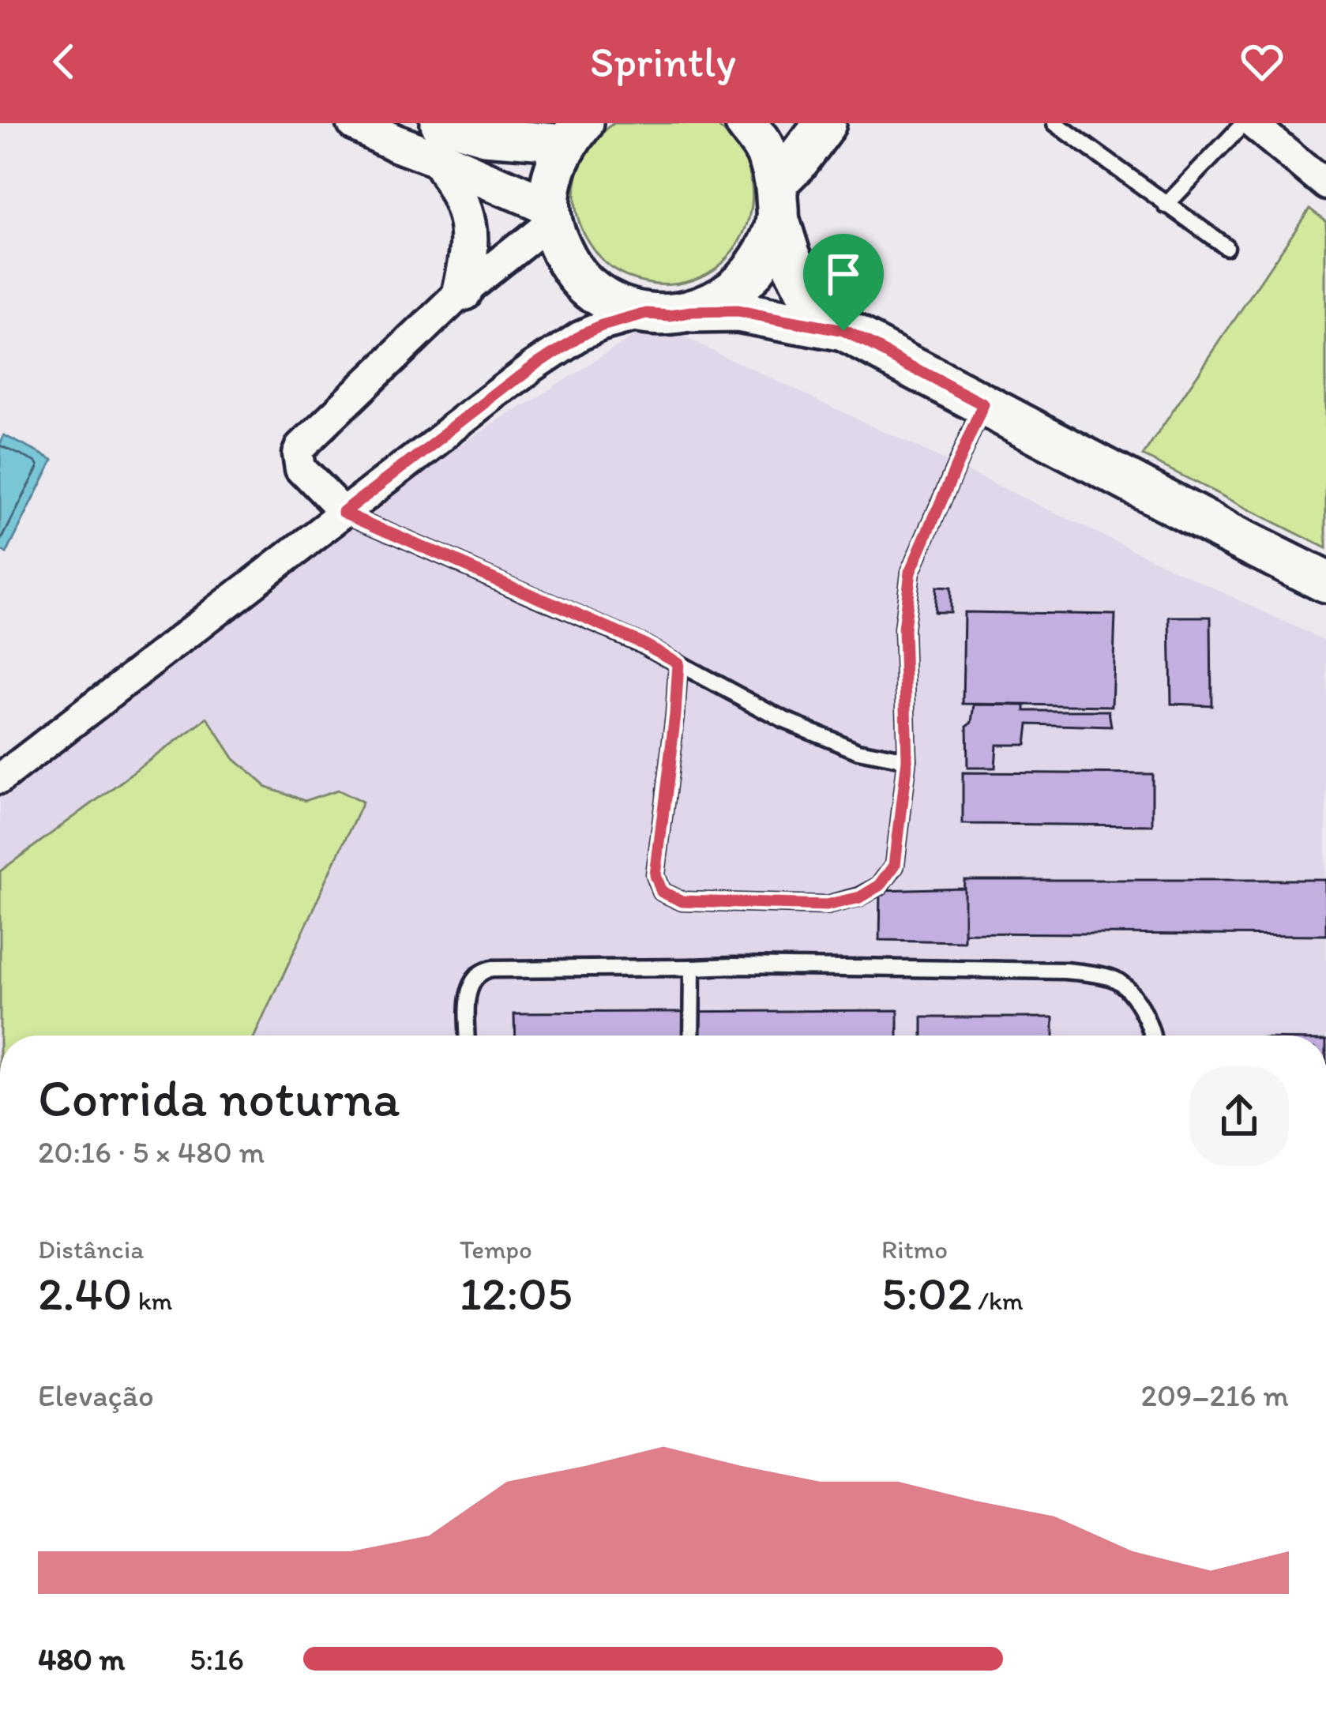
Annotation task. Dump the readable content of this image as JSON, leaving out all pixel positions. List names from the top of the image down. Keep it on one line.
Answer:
{"page":{"header":"Sprintly","heading":["Corrida noturna","20:16 · 5 × 480 m"],"stats":[["Distância","2.40 km"],["Tempo","12:05"],["Ritmo","5:02 /km"]],"chart":["Elevação","209–216 m"],"list":[{"name":"480 m","note":"5:16"}]}}
